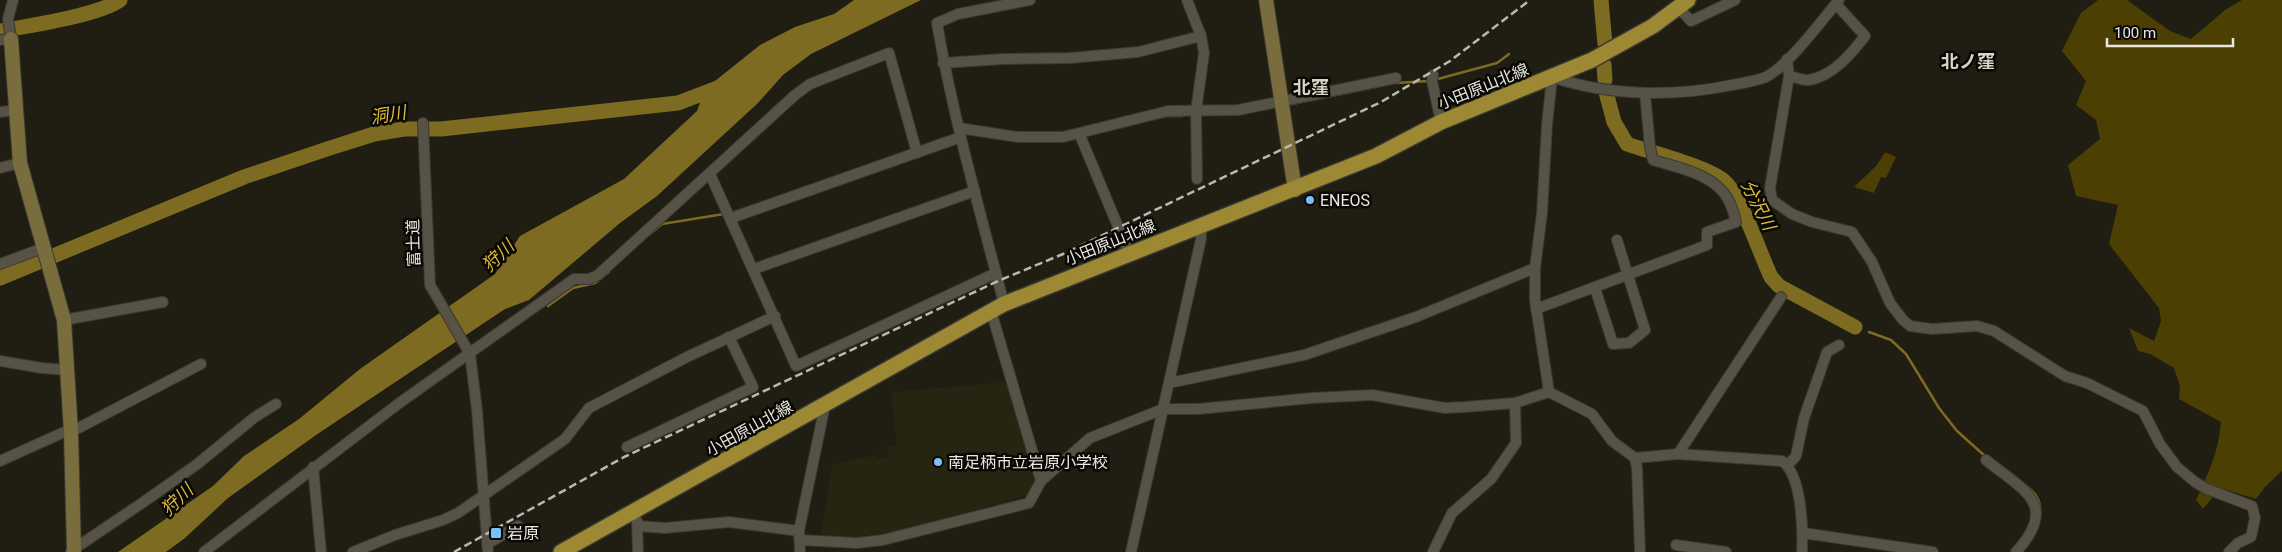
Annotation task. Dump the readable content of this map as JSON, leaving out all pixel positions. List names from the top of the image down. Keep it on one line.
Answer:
{"streets":{"main road":["小田原山北線"],"street":["富士道"]},"districts":["北ノ窪","北窪"],"water":["洞川","分沢川","狩川"],"places":{"other":["ENEOS","南足柄市立岩原小学校"],"transit":["岩原"]},"scale_bar":"100 m"}
